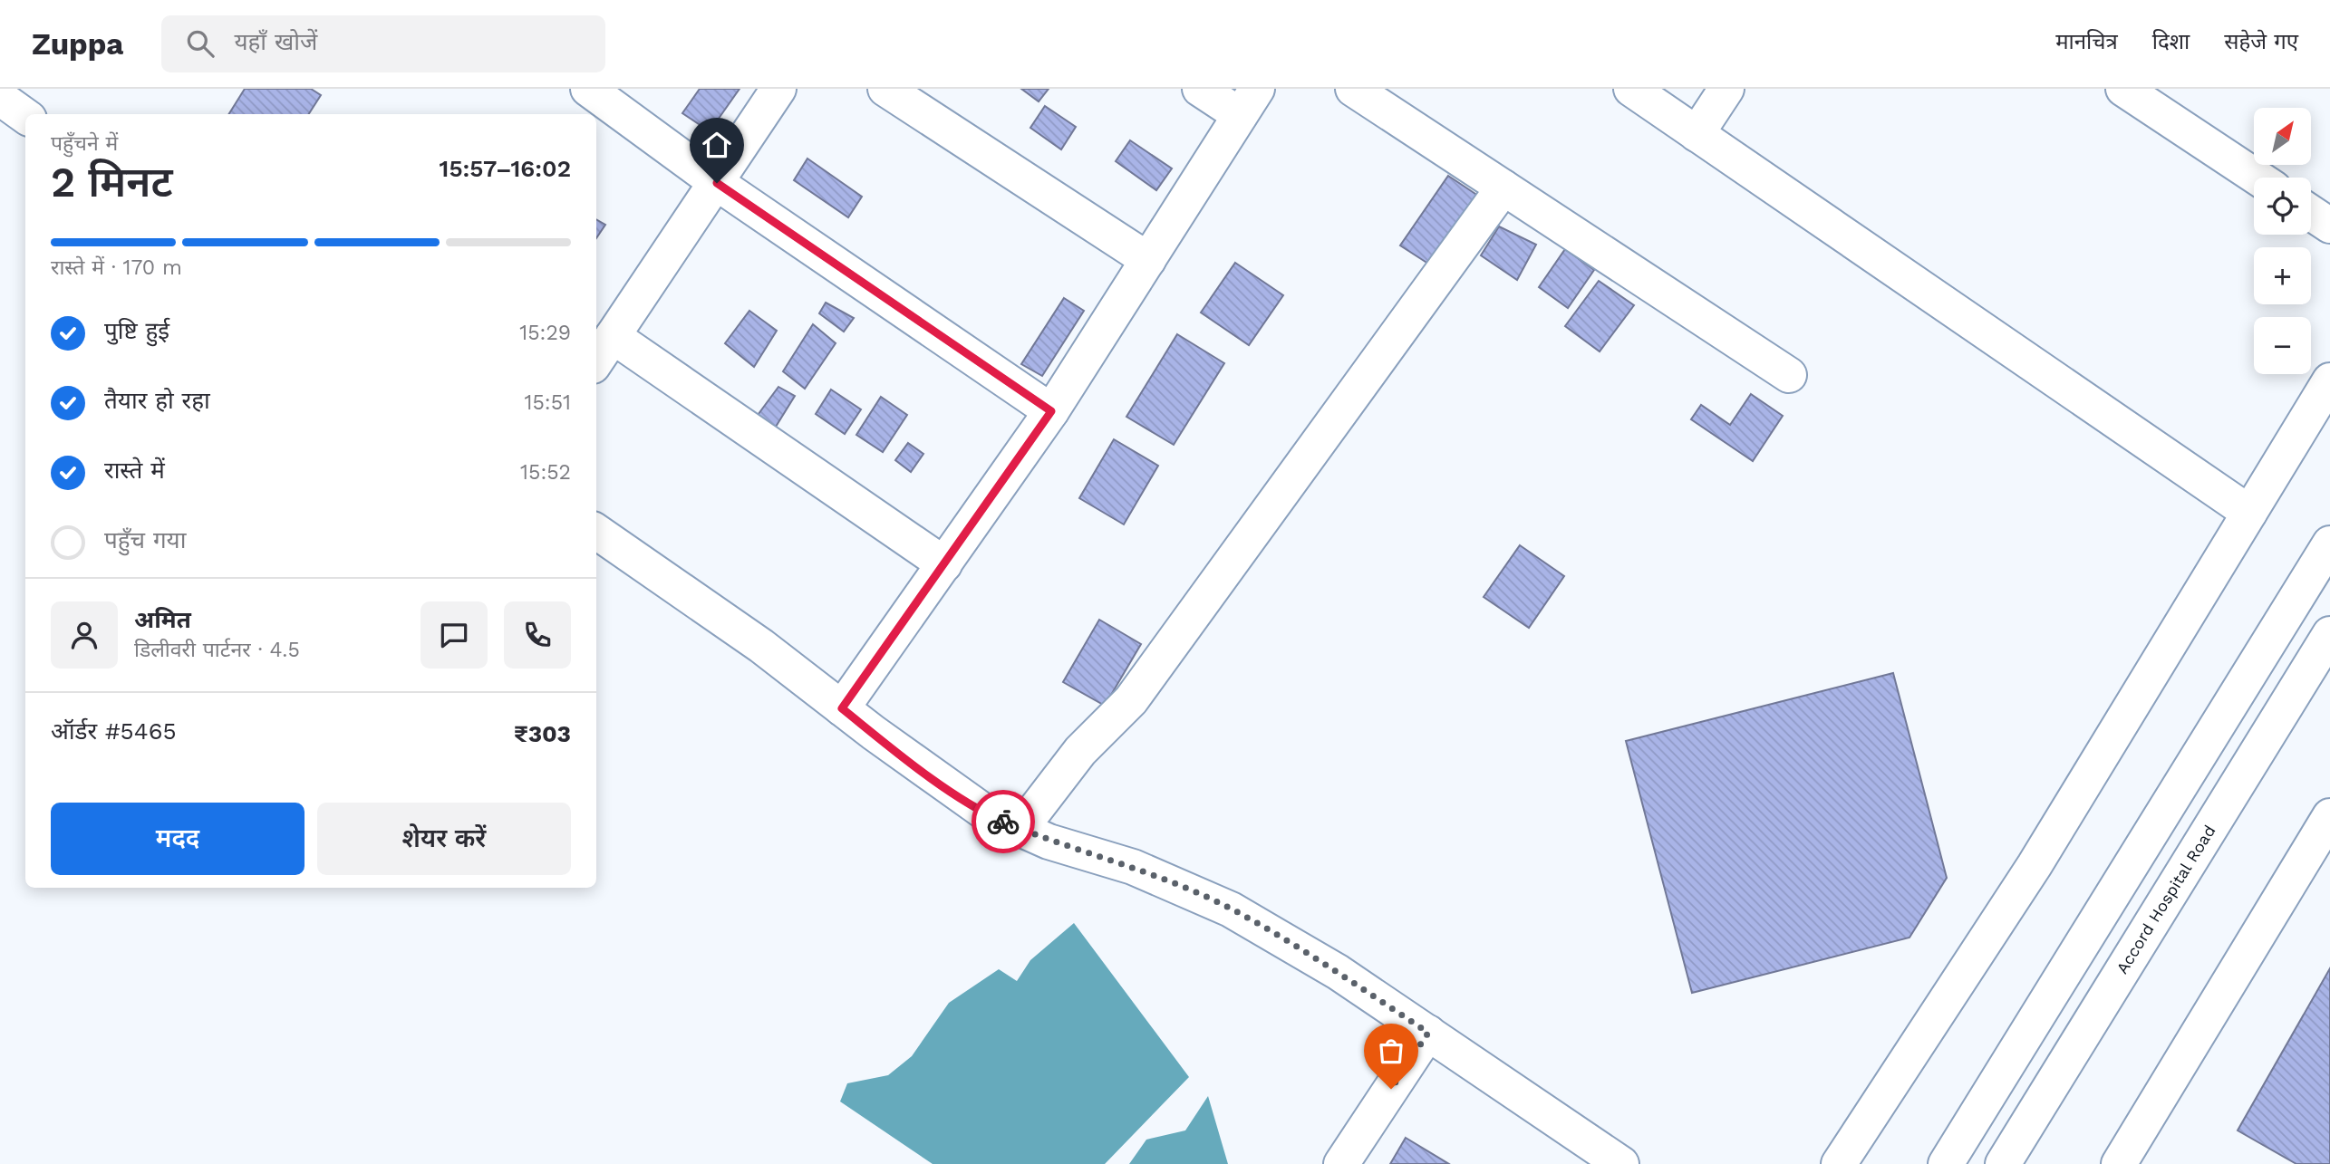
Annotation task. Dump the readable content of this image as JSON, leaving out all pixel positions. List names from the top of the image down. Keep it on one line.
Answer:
{"streets":{"street":["Accord Hospital Road"]},"north":"top right","page":{"header":"Zuppa","search":"यहाँ खोजें","nav":["मानचित्र","दिशा","सहेजे गए"],"map_buttons":["+","−"],"heading":["2 मिनट","पहुँचने में","15:57–16:02"],"panel":["अमित","डिलीवरी पार्टनर · 4.5","ऑर्डर #5465","₹303"],"bar":"रास्ते में · 170 m","list":[["पुष्टि हुई","15:29"],["तैयार हो रहा","15:51"],["रास्ते में","15:52"],"पहुँच गया"],"buttons":["मदद","शेयर करें"]}}
